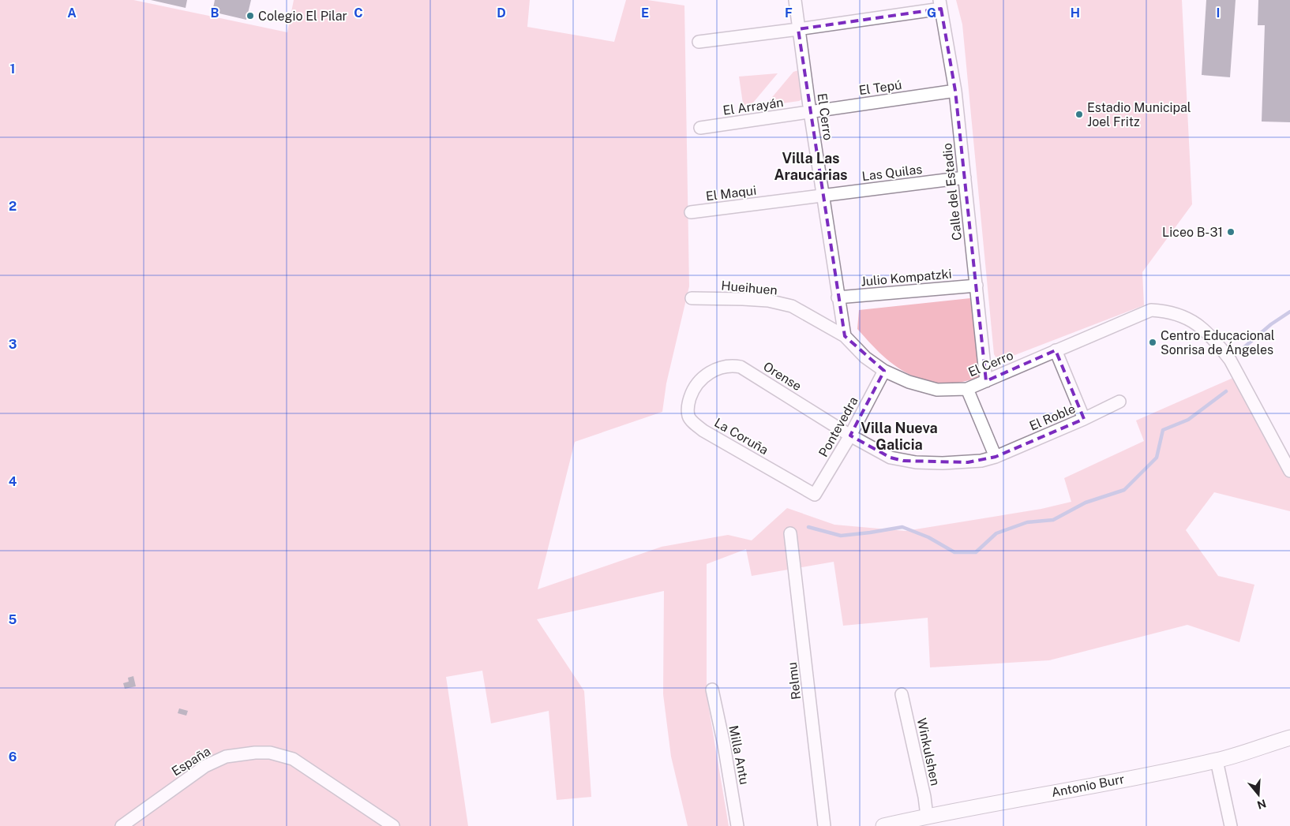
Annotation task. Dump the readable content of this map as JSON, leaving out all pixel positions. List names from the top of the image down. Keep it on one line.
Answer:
{"streets":{"street":["El Tepú","El Arrayán","El Cerro","Las Quilas","Calle del Estadio","El Maqui","Julio Kompatzki","Hueihuen","Orense","El Roble","Pontevedra","La Coruña","Relmu","Winkulshen","Milla Antu","España","Antonio Burr"]},"crossings":[["El Tepú","El Arrayán"],["El Tepú","El Cerro"],["El Tepú","Calle del Estadio"],["El Arrayán","El Cerro"],["El Cerro","Las Quilas"],["El Cerro","Calle del Estadio"],["El Cerro","El Maqui"],["El Cerro","Julio Kompatzki"],["El Cerro","Hueihuen"],["El Cerro","Pontevedra"],["Las Quilas","Calle del Estadio"],["Las Quilas","El Maqui"],["Calle del Estadio","Julio Kompatzki"],["Orense","El Roble"],["Orense","Pontevedra"],["Orense","La Coruña"],["El Roble","Pontevedra"],["Pontevedra","La Coruña"],["Winkulshen","Antonio Burr"]],"districts":["Villa Las Araucarias","Villa Nueva Galicia"],"places":["Colegio El Pilar","Estadio Municipal Joel Fritz","Liceo B-31","Centro Educacional Sonrisa de Ángeles"],"north":"bottom","grid":{"columns":["A","B","C","D","E","F","G","H","I"],"rows":["1","2","3","4","5","6"]}}
